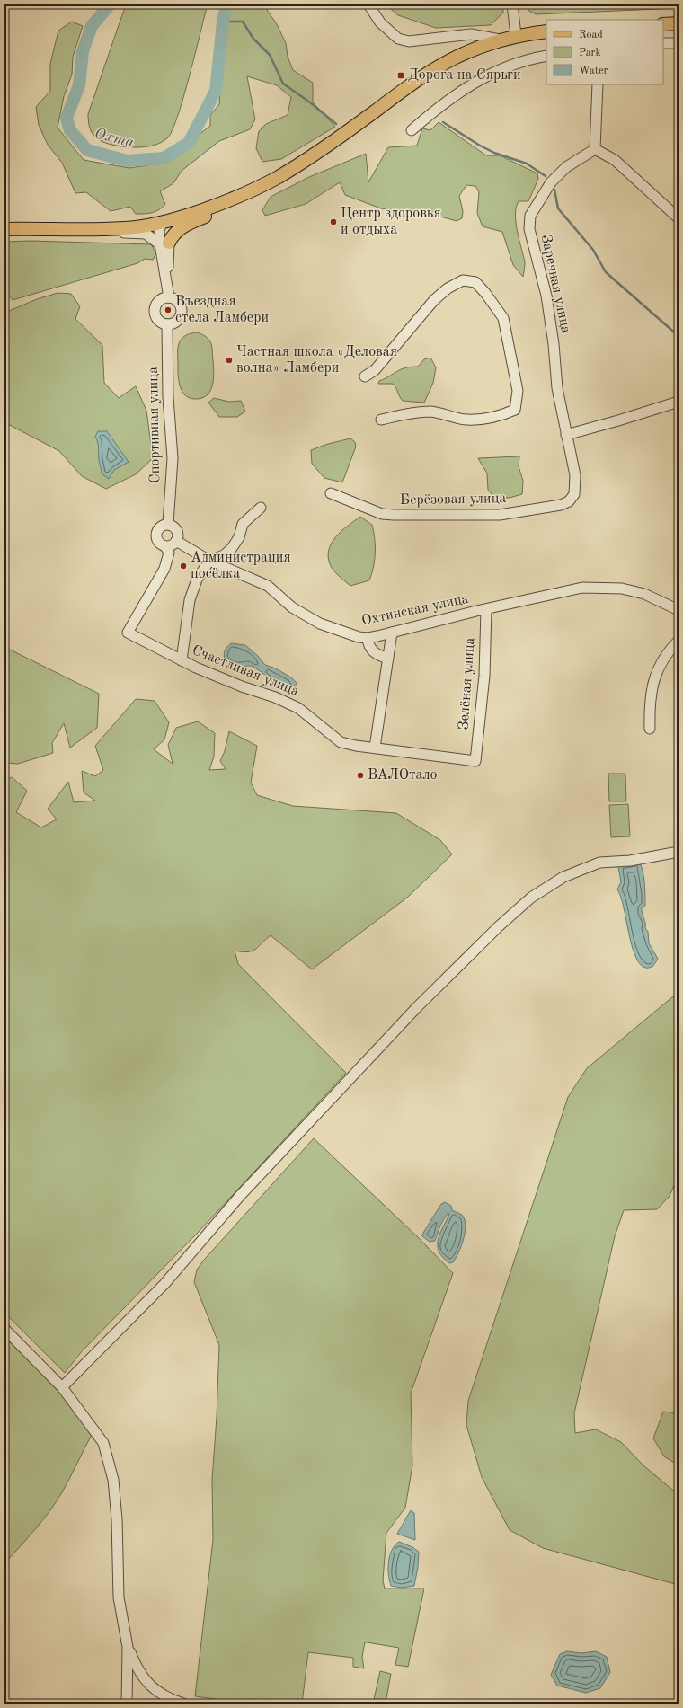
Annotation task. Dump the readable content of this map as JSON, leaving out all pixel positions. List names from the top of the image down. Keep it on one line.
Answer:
{"streets":{"street":["Заречная улица","Спортивная улица","Берёзовая улица","Охтинская улица","Счастливая улица","Зелёная улица"]},"crossings":[["Заречная улица","Берёзовая улица"],["Спортивная улица","Охтинская улица"],["Спортивная улица","Счастливая улица"],["Охтинская улица","Счастливая улица"],["Охтинская улица","Зелёная улица"],["Счастливая улица","Зелёная улица"]],"water":["Охта"],"places":{"transit":["Дорога на Сярьги"],"other":["Центр здоровья и отдыха","Въездная стела Ламбери","Частная школа «Деловая волна» Ламбери","Администрация посёлка","ВАЛОтало"]},"legend":["Road","Park","Water"]}
